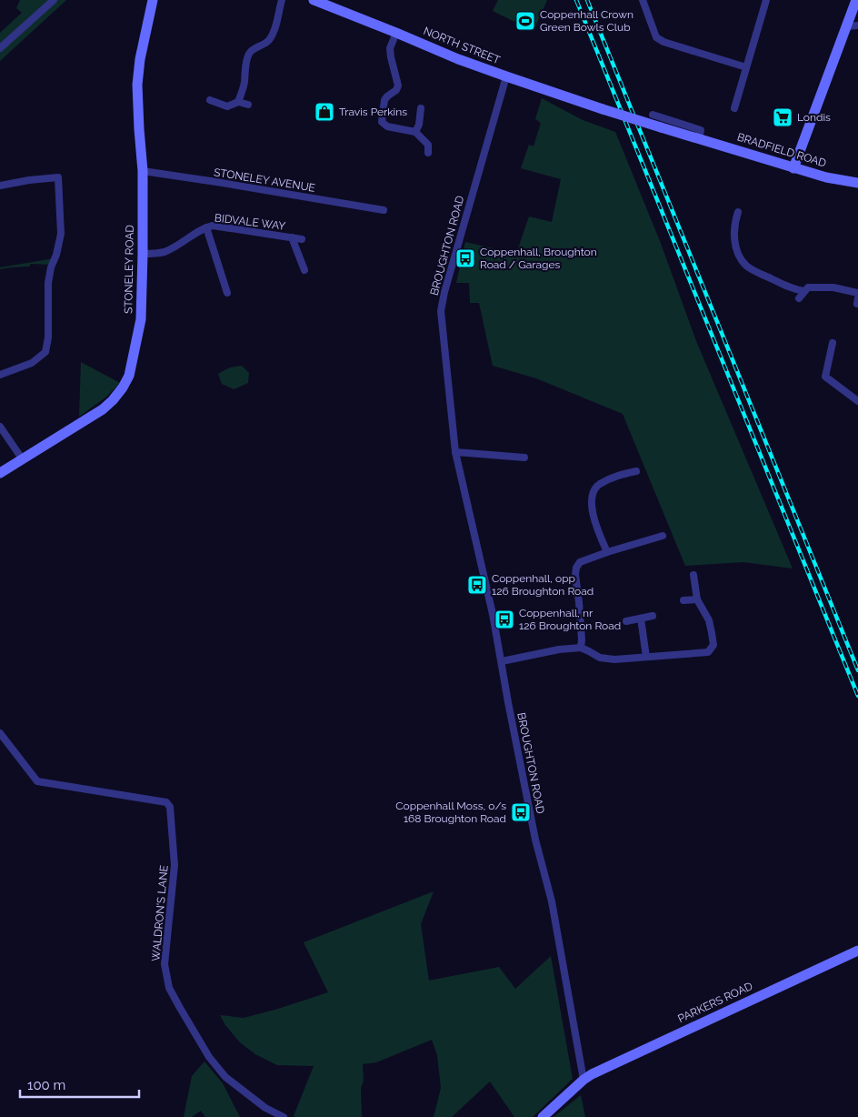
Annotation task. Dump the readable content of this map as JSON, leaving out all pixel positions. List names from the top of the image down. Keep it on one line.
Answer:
{"streets":{"street":["NORTH STREET","BRADFIELD ROAD","STONELEY AVENUE","BIDVALE WAY","BROUGHTON ROAD","STONELEY ROAD","WALDRON'S LANE","PARKERS ROAD"]},"crossings":[["NORTH STREET","BRADFIELD ROAD"],["NORTH STREET","BROUGHTON ROAD"],["STONELEY AVENUE","STONELEY ROAD"],["BIDVALE WAY","STONELEY ROAD"],["BROUGHTON ROAD","PARKERS ROAD"]],"places":{"sports":["Coppenhall Crown Green Bowls Club"],"shop":["Travis Perkins"],"supermarket":["Londis"],"bus stop":["Coppenhall, Broughton Road / Garages","Coppenhall, opp 126 Broughton Road","Coppenhall, nr 126 Broughton Road","Coppenhall Moss, o/s 168 Broughton Road"]},"scale_bar":"100 m"}
